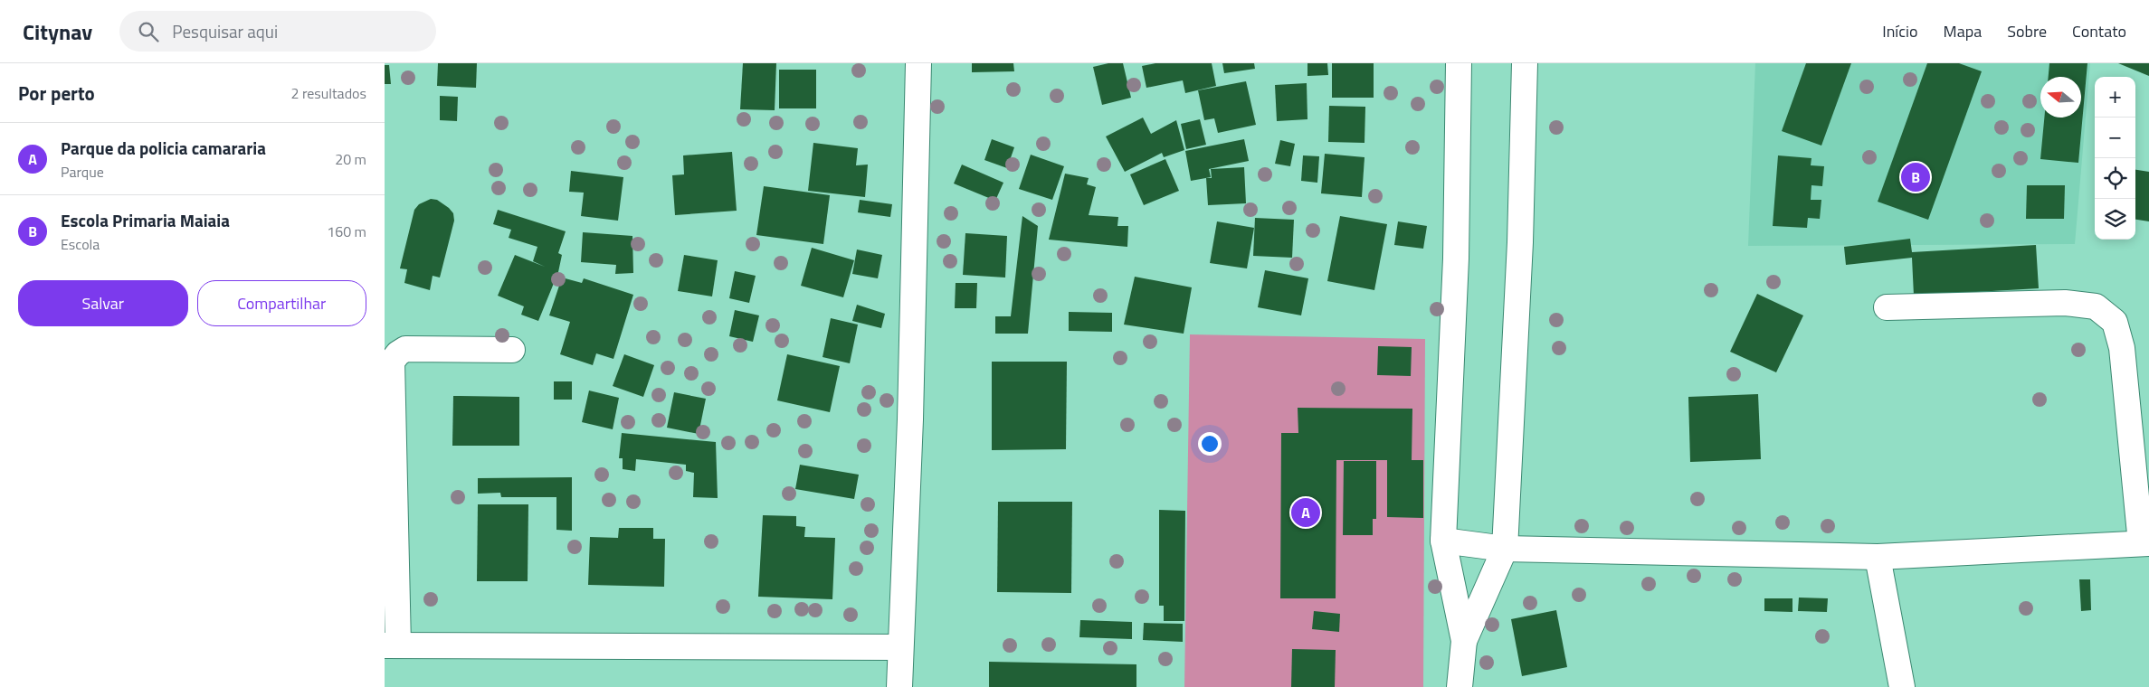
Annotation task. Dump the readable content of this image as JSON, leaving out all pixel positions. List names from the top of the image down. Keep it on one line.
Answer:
{"north":"left","page":{"header":"Citynav","search":"Pesquisar aqui","nav":["Início","Mapa","Sobre","Contato"],"heading":["Por perto","2 resultados"],"map_buttons":["+","−"],"list":[{"mark":"A","name":"Parque da policia camararia","note":"Parque","value":"20 m"},{"mark":"B","name":"Escola Primaria Maiaia","note":"Escola","value":"160 m"}],"pins":["B","A"],"buttons":["Salvar","Compartilhar"]}}
